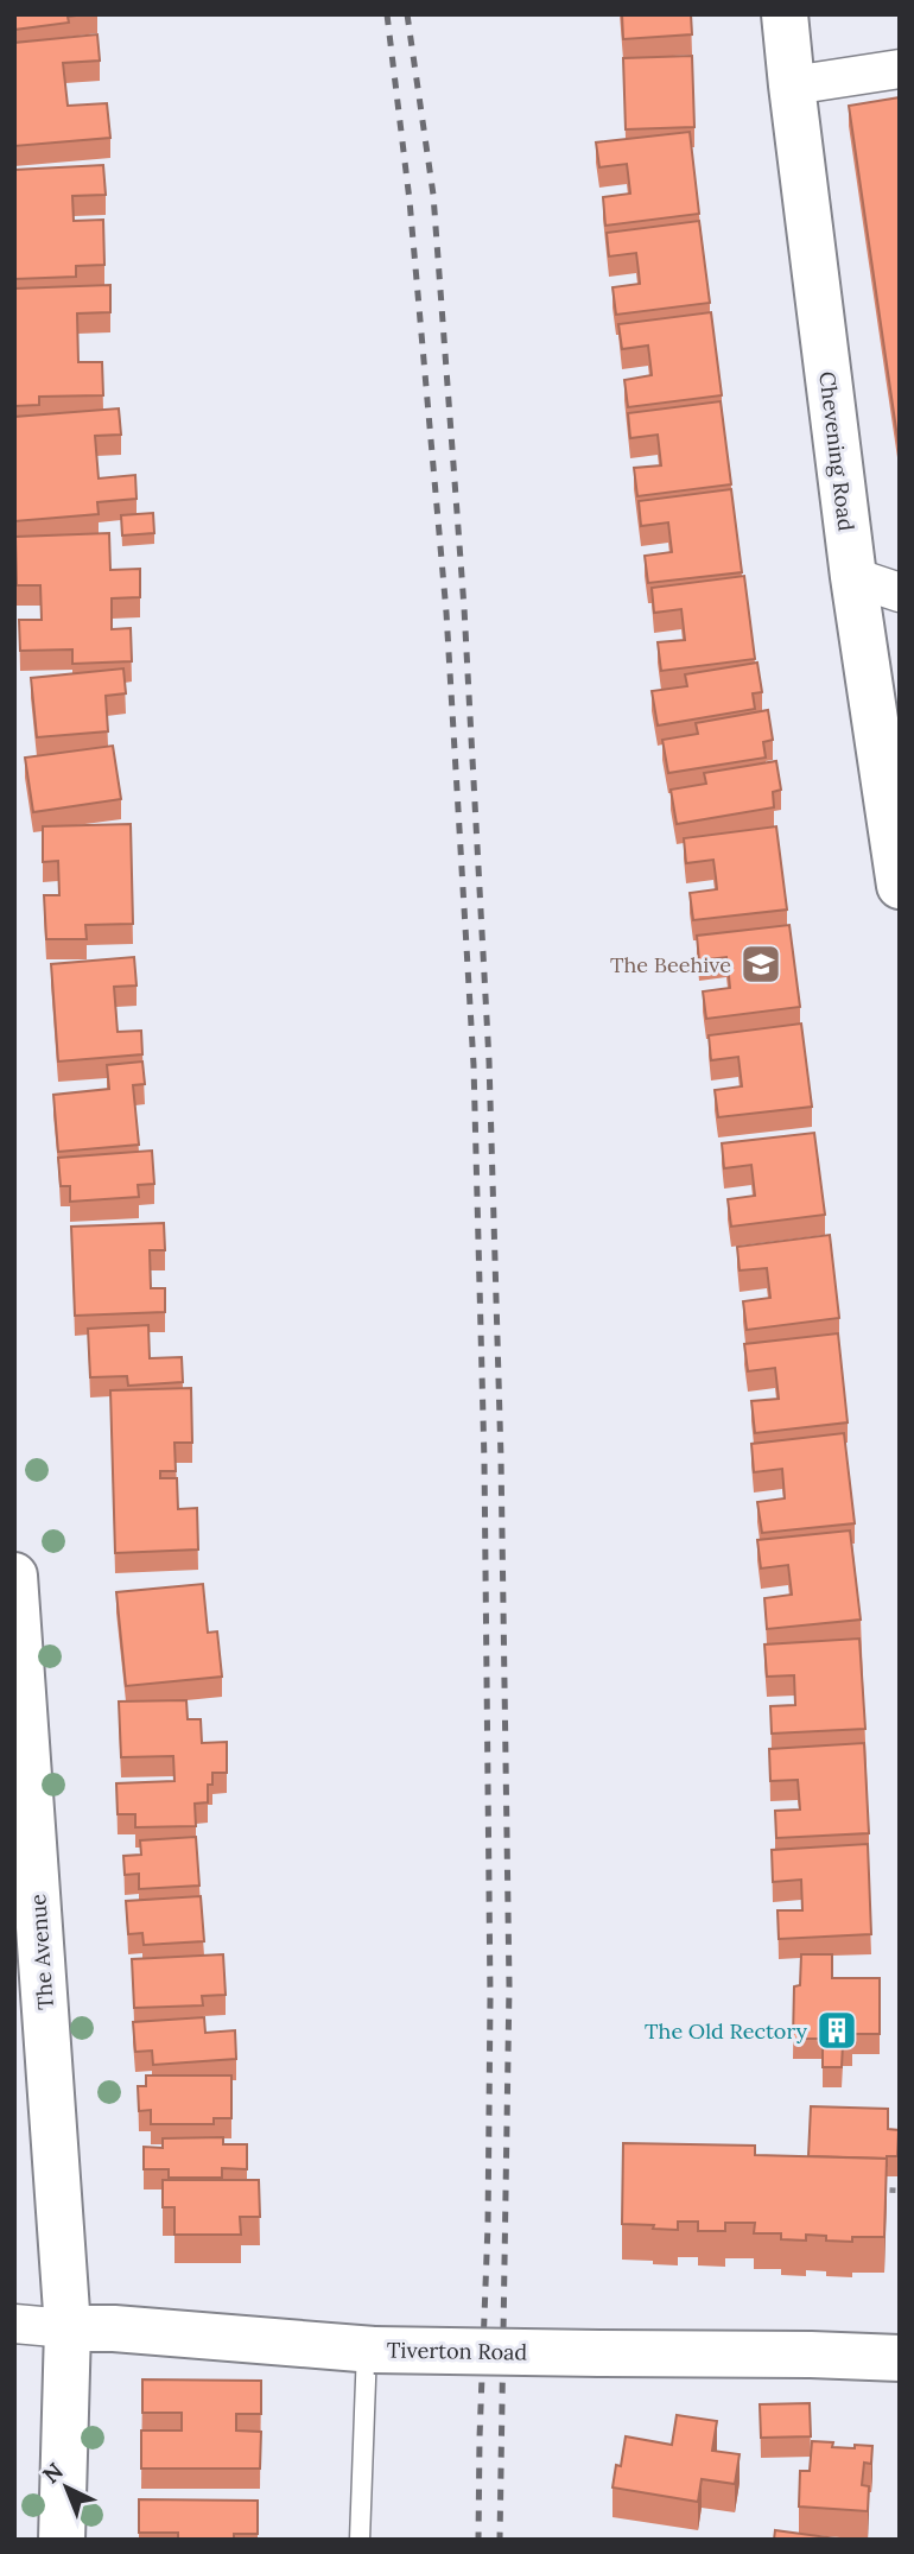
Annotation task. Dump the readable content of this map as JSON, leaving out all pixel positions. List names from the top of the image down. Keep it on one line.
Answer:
{"streets":{"street":["Chevening Road","The Avenue","Tiverton Road"]},"crossings":[["The Avenue","Tiverton Road"]],"places":{"school or university":["The Beehive"],"building":["The Old Rectory"]},"north":"top left"}
